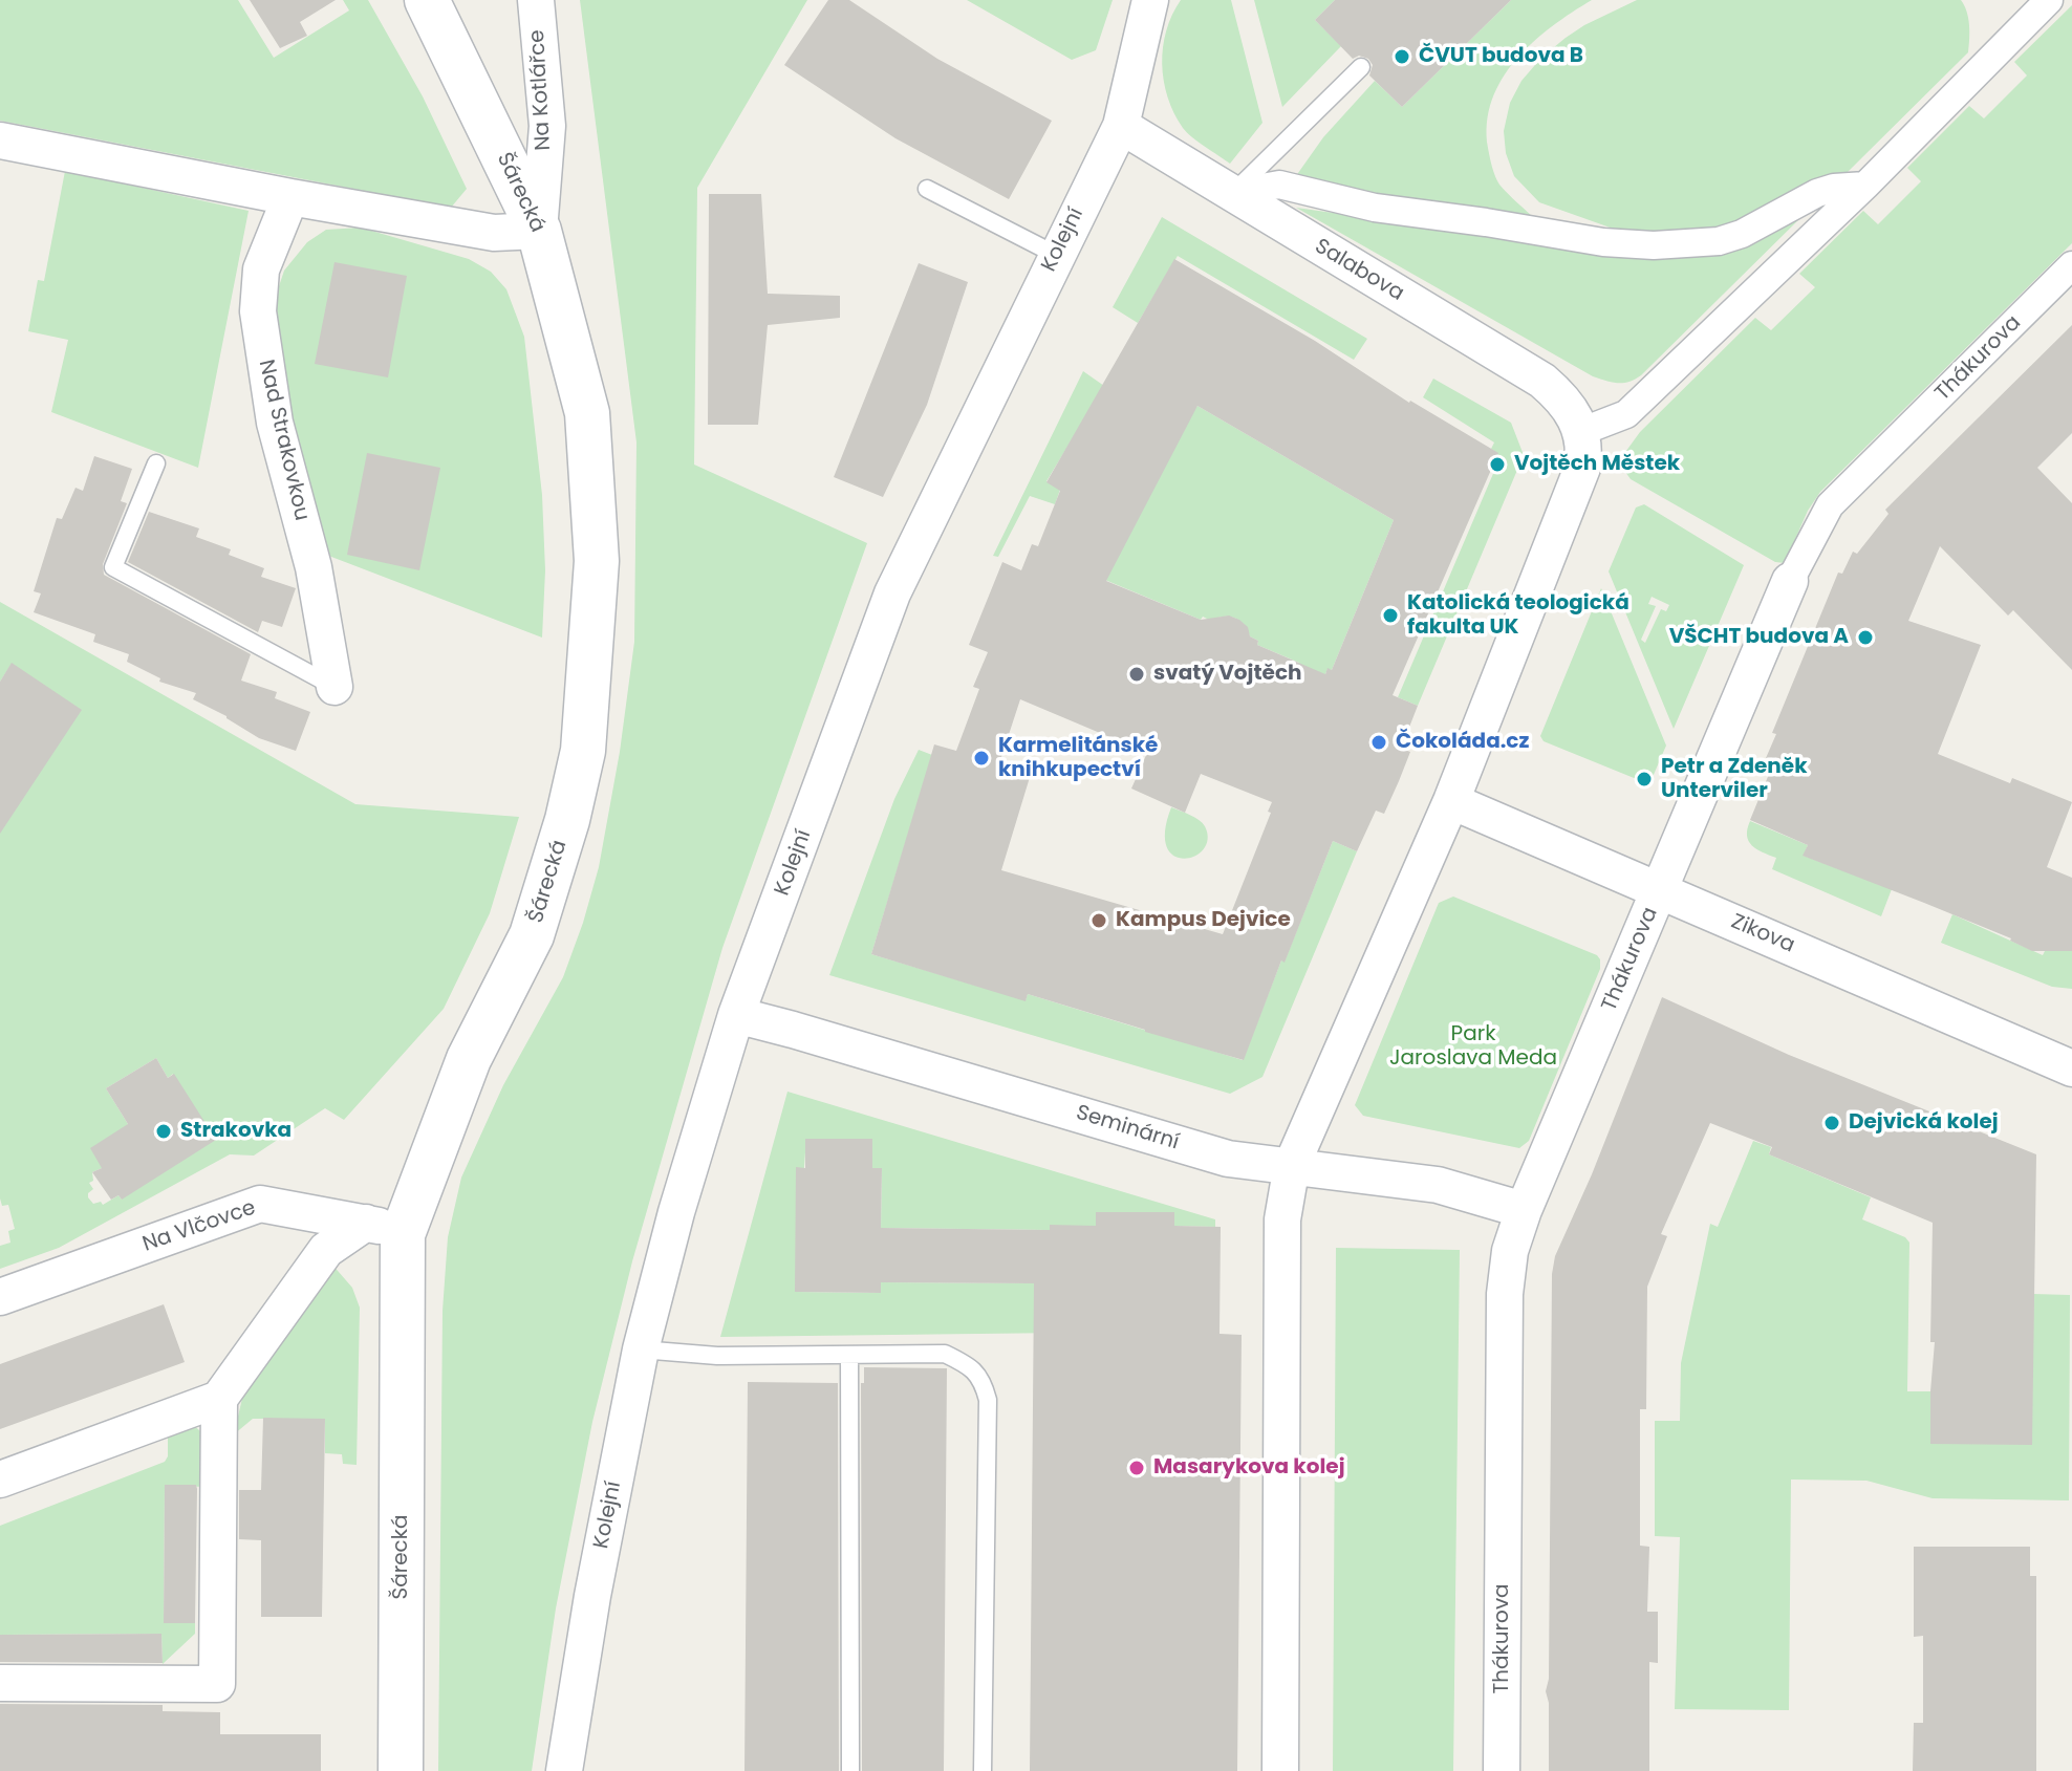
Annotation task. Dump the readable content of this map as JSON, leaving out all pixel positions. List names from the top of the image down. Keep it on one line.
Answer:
{"streets":{"street":["Na Kotlářce","Šárecká","Kolejní","Salabova","Thákurova","Nad Strakovkou","Zikova","Seminární","Na Vlčovce"]},"crossings":[["Na Kotlářce","Šárecká"],["Šárecká","Na Vlčovce"],["Kolejní","Salabova"],["Kolejní","Seminární"],["Thákurova","Zikova"],["Thákurova","Seminární"]],"parks":["Park Jaroslava Meda"],"places":["ČVUT budova B","Vojtěch Městek","Katolická teologická fakulta UK","VŠCHT budova A","svatý Vojtěch","Čokoláda.cz","Karmelitánské knihkupectví","Petr a Zdeněk Unterviler","Kampus Dejvice","Dejvická kolej","Strakovka","Masarykova kolej"]}
